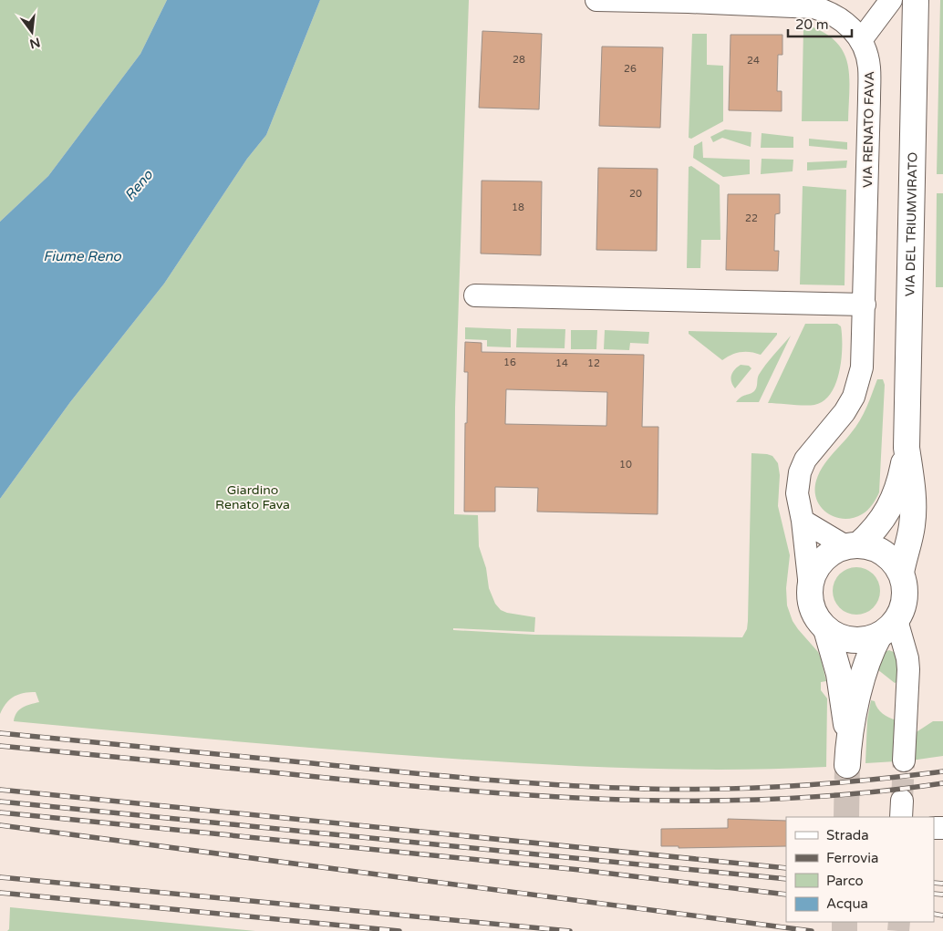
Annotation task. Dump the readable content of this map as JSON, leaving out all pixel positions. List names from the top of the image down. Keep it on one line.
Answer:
{"streets":{"main road":["VIA DEL TRIUMVIRATO"],"street":["VIA RENATO FAVA"]},"crossings":[["VIA RENATO FAVA","VIA DEL TRIUMVIRATO"]],"water":["Reno","Fiume Reno"],"parks":["Giardino Renato Fava"],"house_numbers":["28","24","26","20","18","22","16","14","12","10"],"legend":["Strada","Ferrovia","Parco","Acqua"],"scale_bar":"20 m","north":"bottom"}
